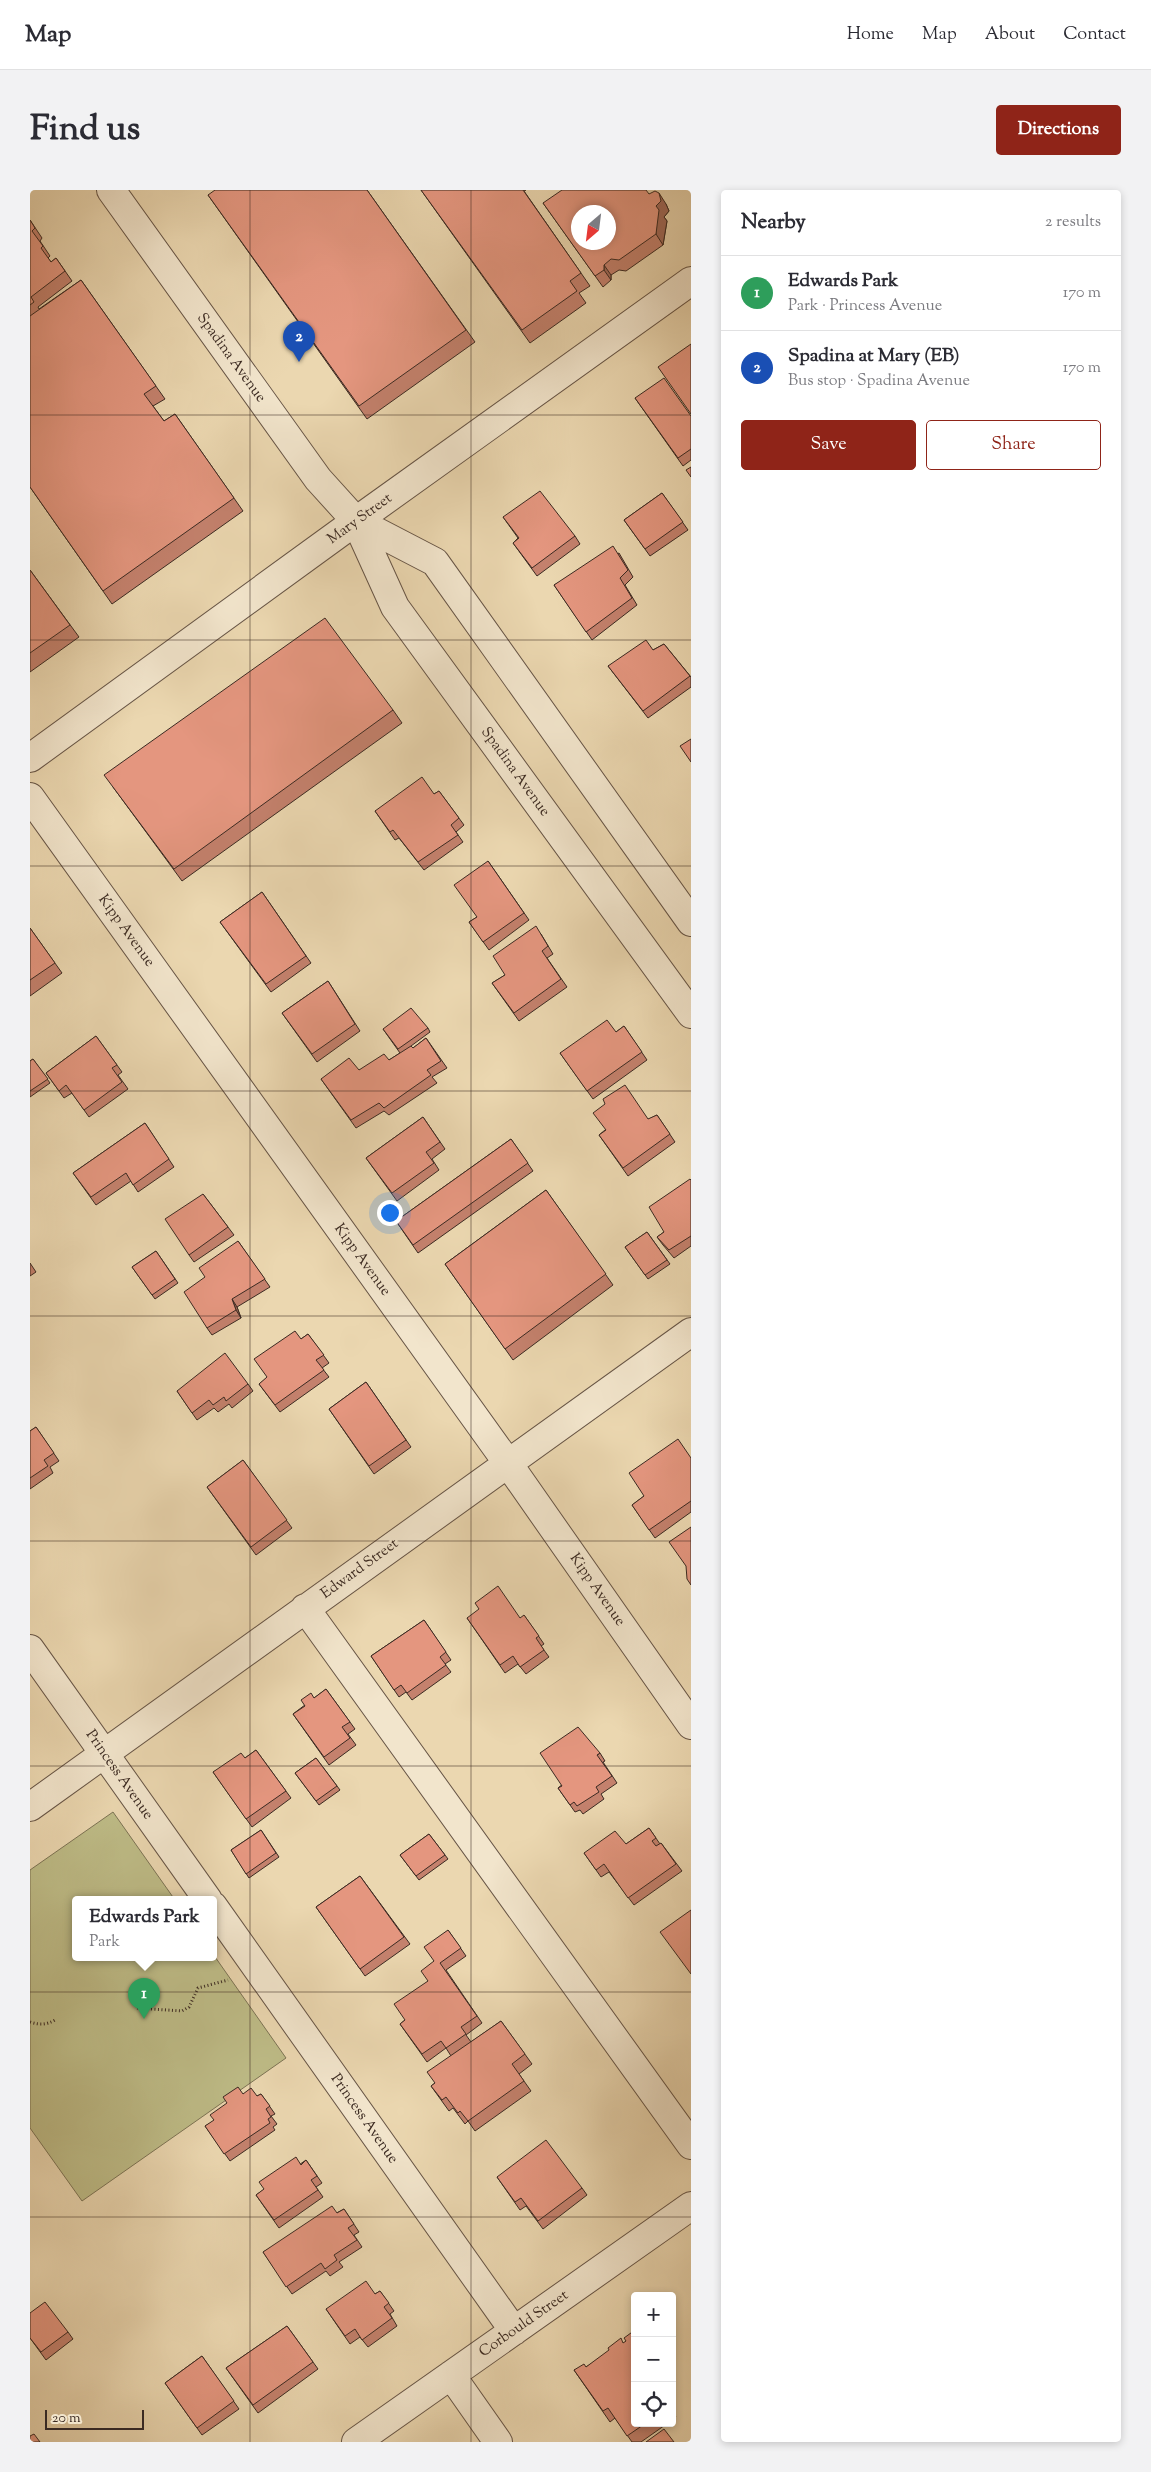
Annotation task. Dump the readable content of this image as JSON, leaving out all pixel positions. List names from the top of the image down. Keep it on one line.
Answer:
{"streets":{"street":["Spadina Avenue","Mary Street","Kipp Avenue","Edward Street","Princess Avenue","Corbould Street"]},"crossings":[["Spadina Avenue","Mary Street"],["Kipp Avenue","Edward Street"],["Edward Street","Princess Avenue"],["Princess Avenue","Corbould Street"]],"scale_bar":"20 m","north":"bottom left","page":{"header":"Map","nav":["Home","Map","About","Contact"],"title":"Find us","buttons":["Directions",["Save","Share"]],"heading":["Nearby","2 results"],"list":[{"mark":"1","name":"Edwards Park","note":"Park · Princess Avenue","value":"170 m"},{"mark":"2","name":"Spadina at Mary (EB)","note":"Bus stop · Spadina Avenue","value":"170 m"}],"pins":["2","1"],"popup":["Edwards Park","Park"],"map_buttons":["+","−"],"scale":"20 m"}}
